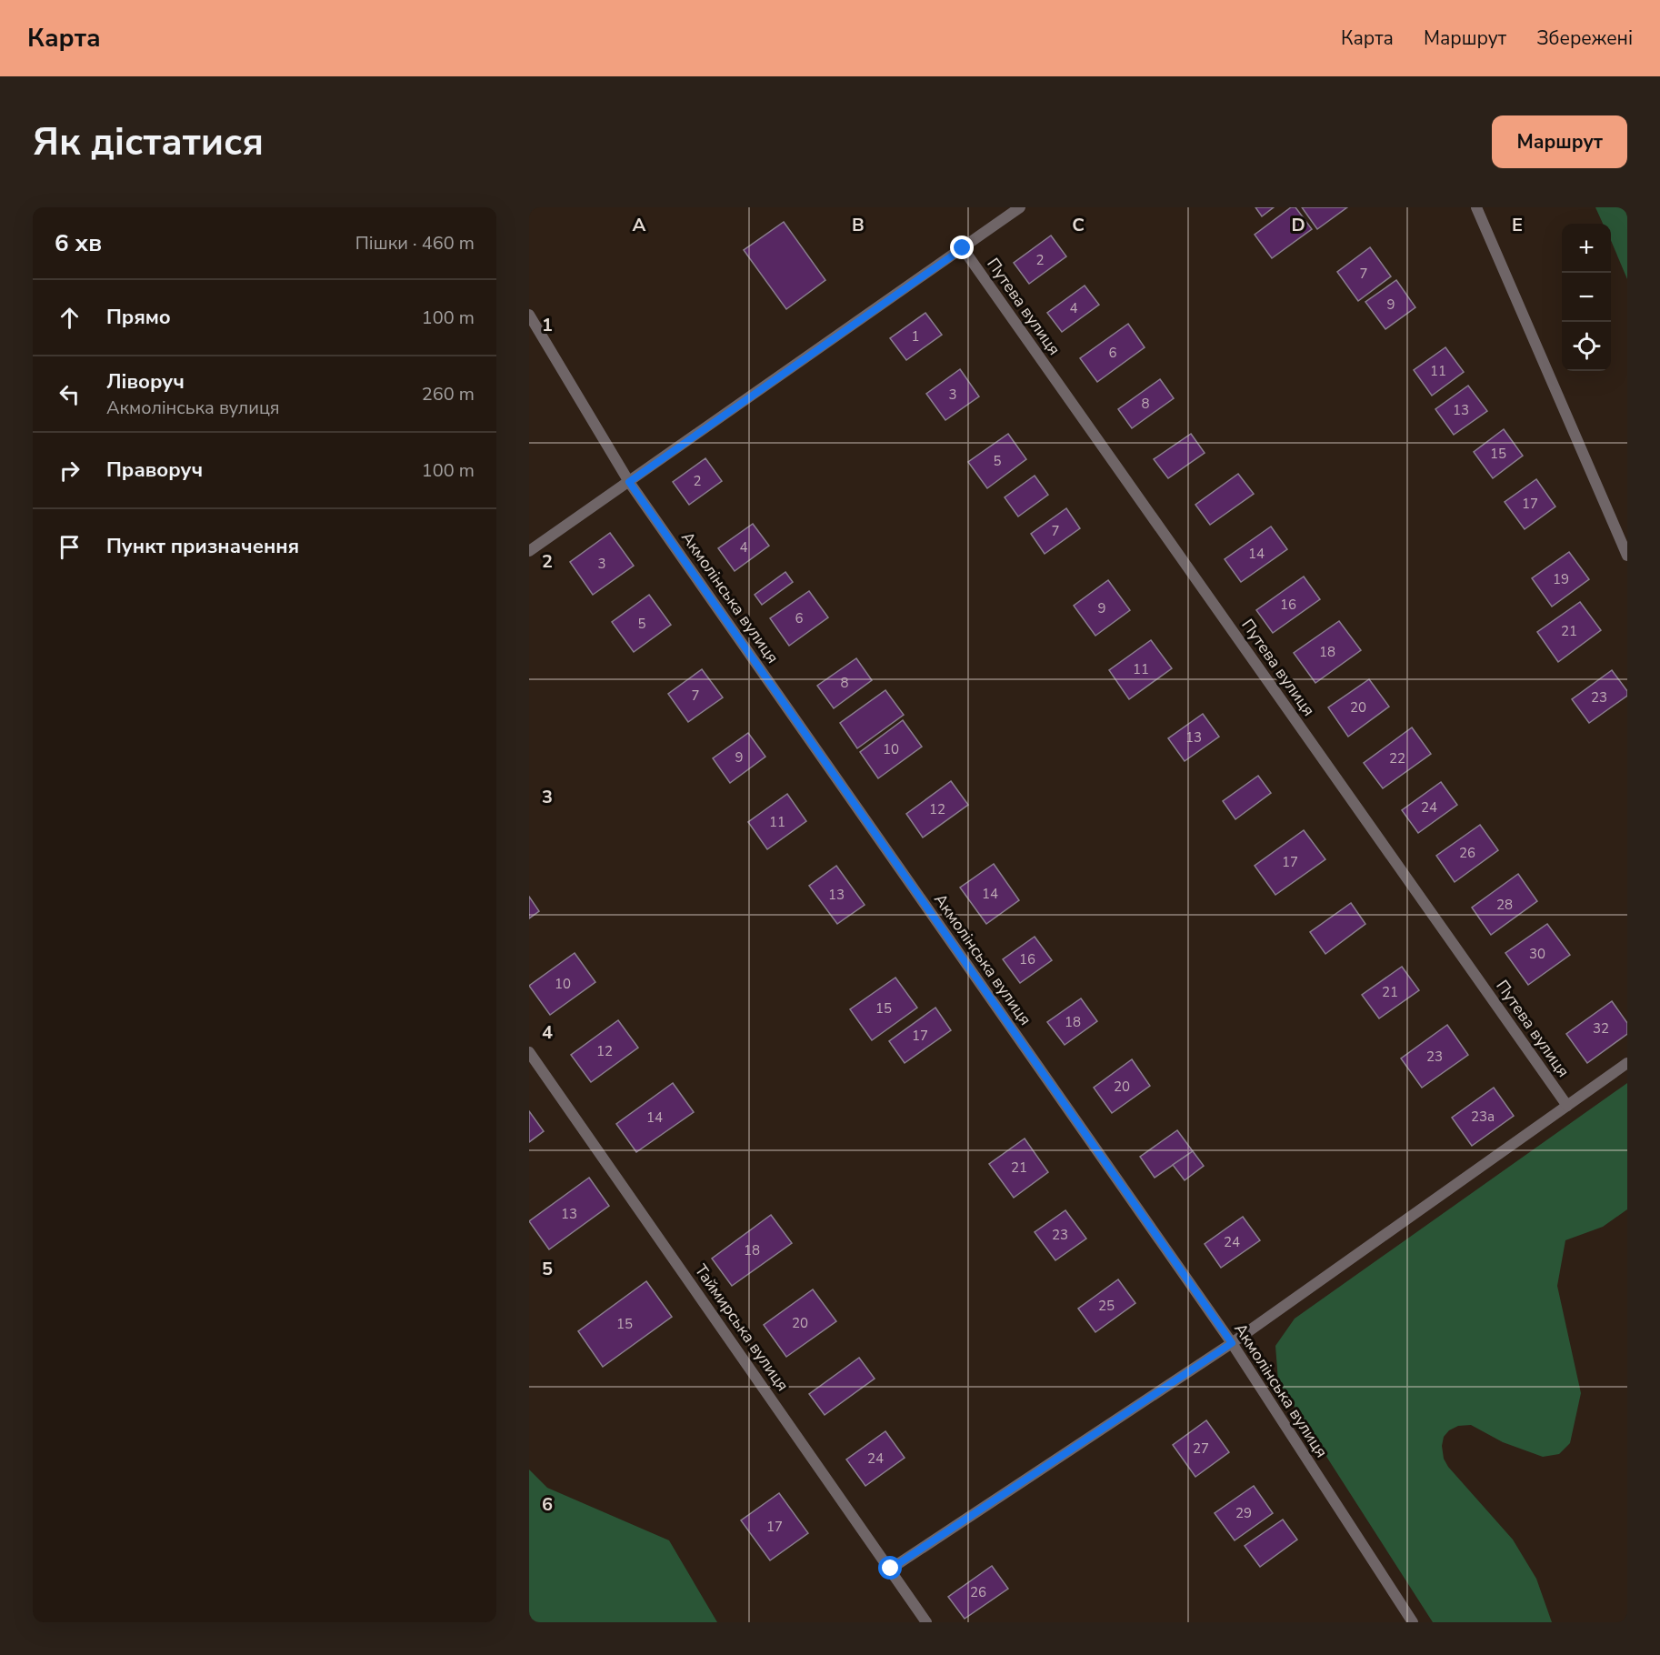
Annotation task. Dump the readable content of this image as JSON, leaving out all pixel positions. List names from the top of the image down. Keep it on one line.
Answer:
{"streets":{"street":["Путева вулиця","Акмолiнська вулиця","Таймирська вулиця"]},"house_numbers":["2","7","9","4","1","6","11","3","8","13","15","5","2","17","7","4","14","3","19","16","9","6","5","21","18","11","8","7","23","20","13","10","9","22","24","12","11","26","17","14","13","28","30","16","10","21","15","18","32","17","12","23","20","23а","14","21","13","23","24","18","25","20","15","27","24","29","17","26"],"page":{"header":"Карта","nav":["Карта","Маршрут","Збережені"],"buttons":"Маршрут","title":"Як дістатися","heading":["6 хв","Пішки · 460 m"],"map_buttons":["+","−"],"list":[["Прямо","100 m"],["Ліворуч","Акмолiнська вулиця","260 m"],["Праворуч","100 m"],"Пункт призначення"]},"grid":{"columns":["A","B","C","D","E"],"rows":["1","2","3","4","5","6"]}}
